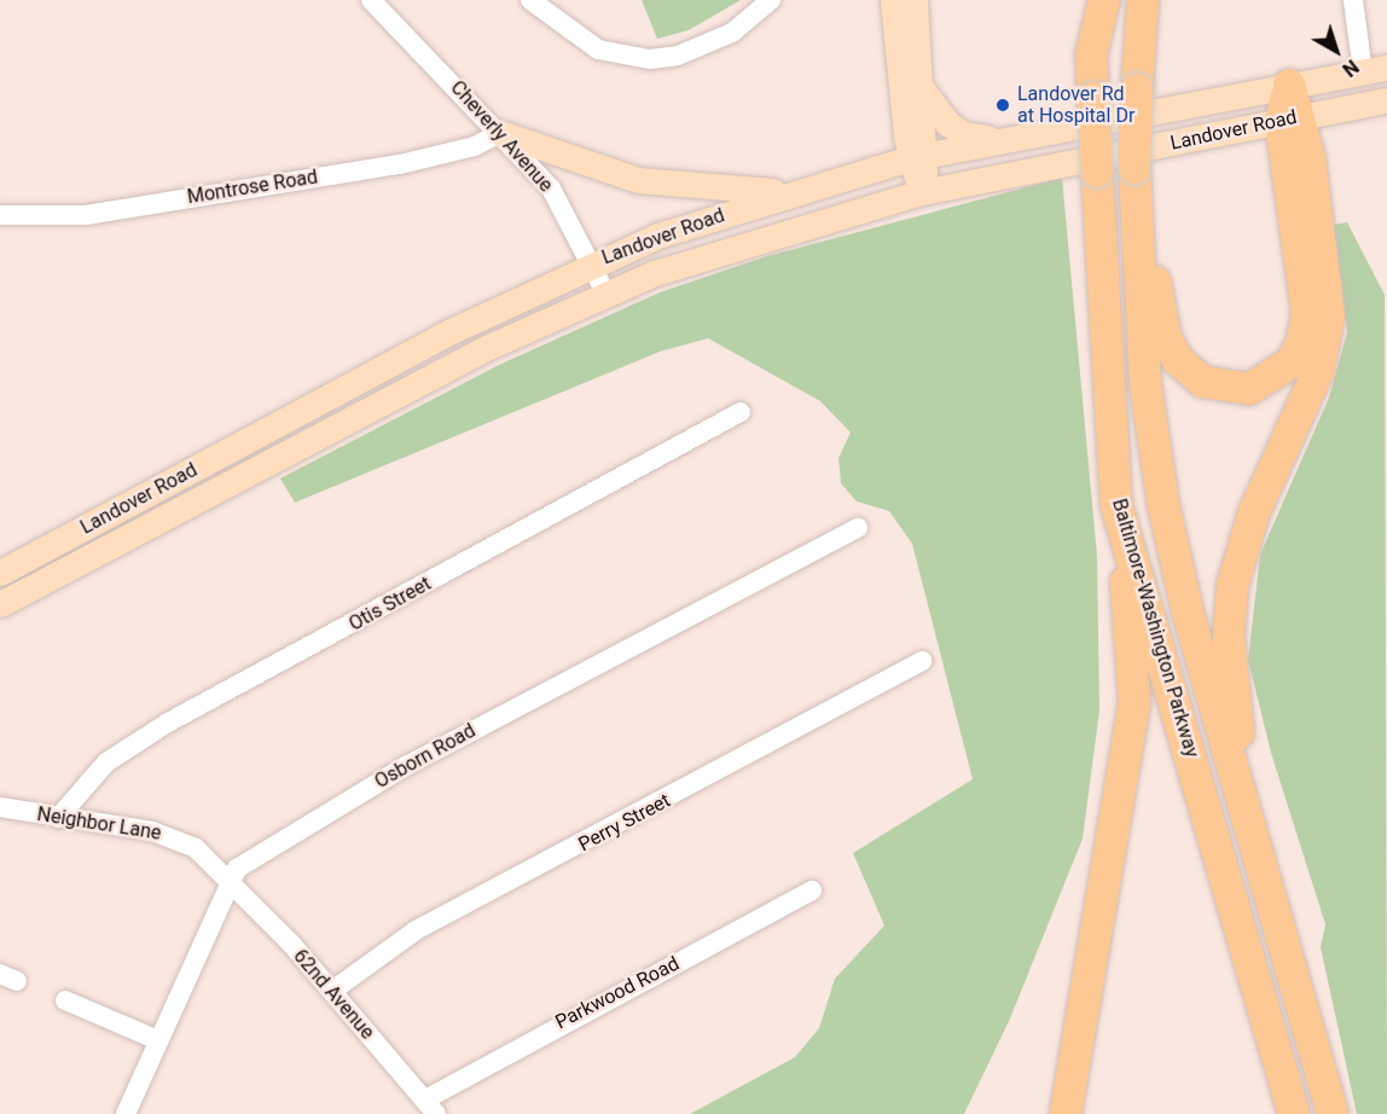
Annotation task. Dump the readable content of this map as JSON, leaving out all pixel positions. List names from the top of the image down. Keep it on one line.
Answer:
{"streets":{"highway":["Baltimore-Washington Parkway"],"main road":["Landover Road"],"street":["Cheverly Avenue","Montrose Road","Otis Street","Osborn Road","Perry Street","Neighbor Lane","Parkwood Road","62nd Avenue"]},"crossings":[["Landover Road","Cheverly Avenue"],["Cheverly Avenue","Montrose Road"],["Otis Street","Neighbor Lane"],["Osborn Road","Neighbor Lane"],["Osborn Road","62nd Avenue"],["Perry Street","62nd Avenue"],["Neighbor Lane","62nd Avenue"],["Parkwood Road","62nd Avenue"]],"places":["Landover Rd at Hospital Dr"],"north":"bottom right"}
